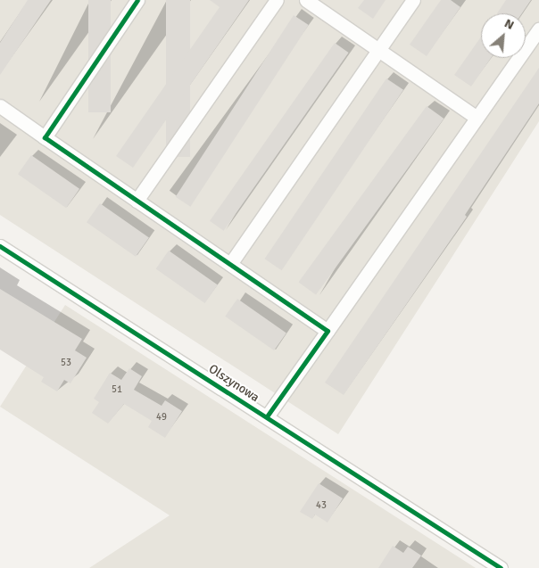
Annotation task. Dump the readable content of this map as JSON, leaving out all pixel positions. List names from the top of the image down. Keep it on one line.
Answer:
{"streets":{"street":["Olszynowa"]},"house_numbers":["53","51","49","43"],"north":"top right"}
